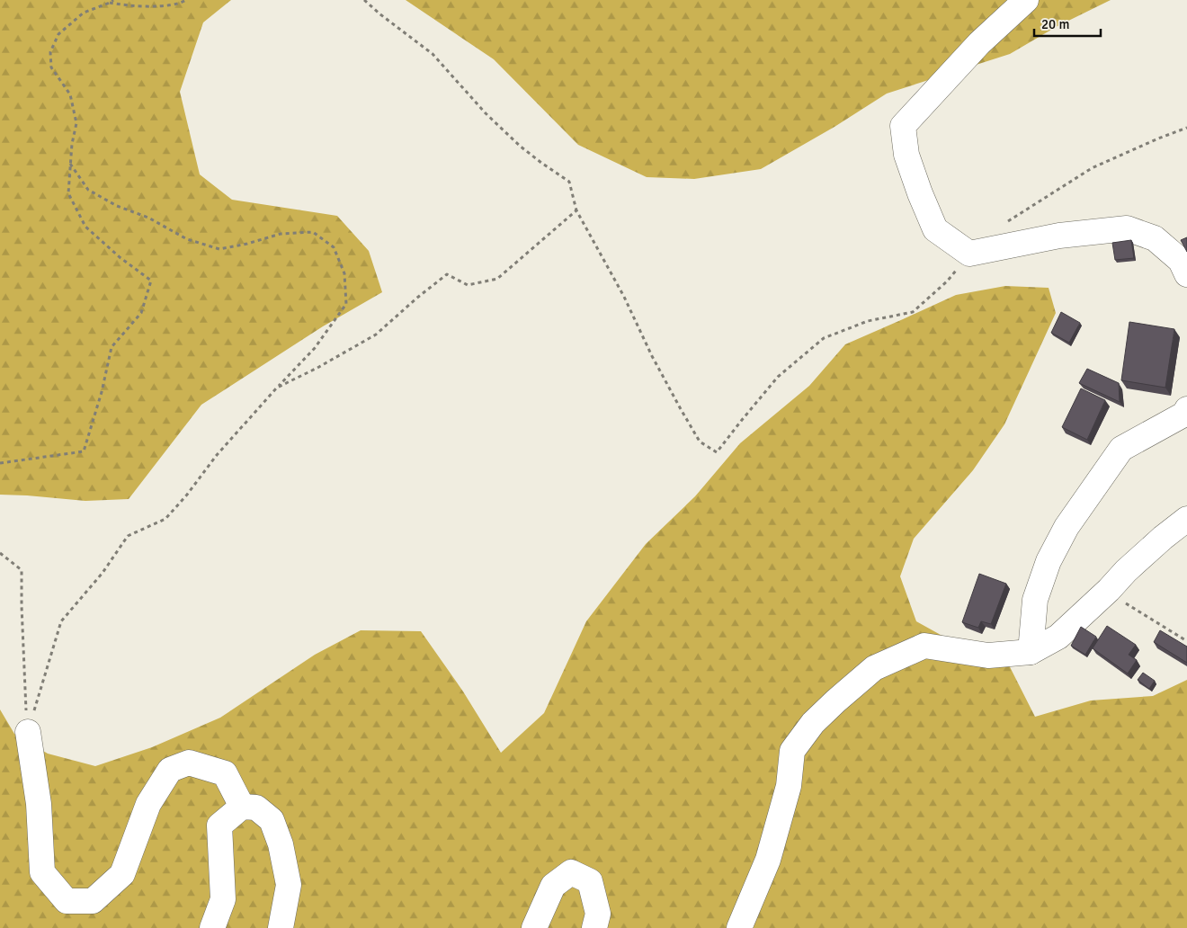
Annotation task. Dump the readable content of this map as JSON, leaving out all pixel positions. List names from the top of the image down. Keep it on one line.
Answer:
{"scale_bar":"20 m"}
